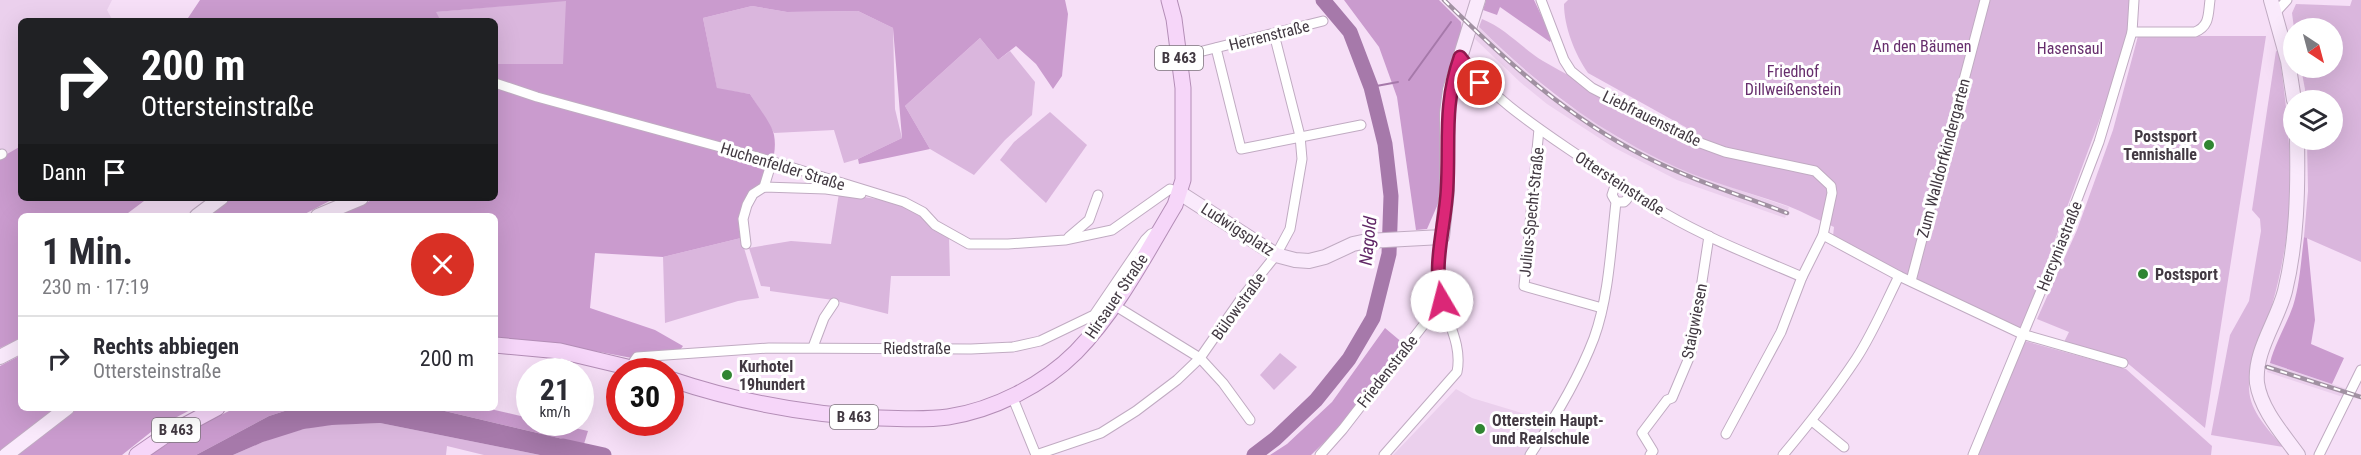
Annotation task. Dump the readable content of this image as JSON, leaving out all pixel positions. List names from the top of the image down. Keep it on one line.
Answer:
{"streets":{"main road":["B 463","Ludwigsplatz","Hirsauer Straße"],"street":["Herrenstraße","Liebfrauenstraße","Zum Walldorfkindergarten","Huchenfelder Straße","Ottersteinstraße","Julius-Specht-Straße","Hercyniastraße","Bülowstraße","Staigwiesen","Riedstraße","Friedenstraße"]},"crossings":[["Herrenstraße","Hirsauer Straße"],["Herrenstraße","Bülowstraße"],["Huchenfelder Straße","Ludwigsplatz"],["Huchenfelder Straße","Hirsauer Straße"],["Ottersteinstraße","Julius-Specht-Straße"],["Ottersteinstraße","Staigwiesen"],["Ludwigsplatz","Hirsauer Straße"],["Ludwigsplatz","Bülowstraße"],["Hirsauer Straße","Riedstraße"]],"water":["Nagold"],"parks":["An den Bäumen","Hasensaul","Friedhof Dillweißenstein"],"places":["Postsport Tennishalle","Postsport","Kurhotel 19hundert","Otterstein Haupt- und Realschule"],"north":"bottom right","page":{"turn":["200 m","Ottersteinstraße"],"then":"Dann","heading":["1 Min.","230 m · 17:19"],"list":[{"name":"Rechts abbiegen","note":"Ottersteinstraße","value":"200 m"}],"speed":"21 km/h","limit":"30"}}
